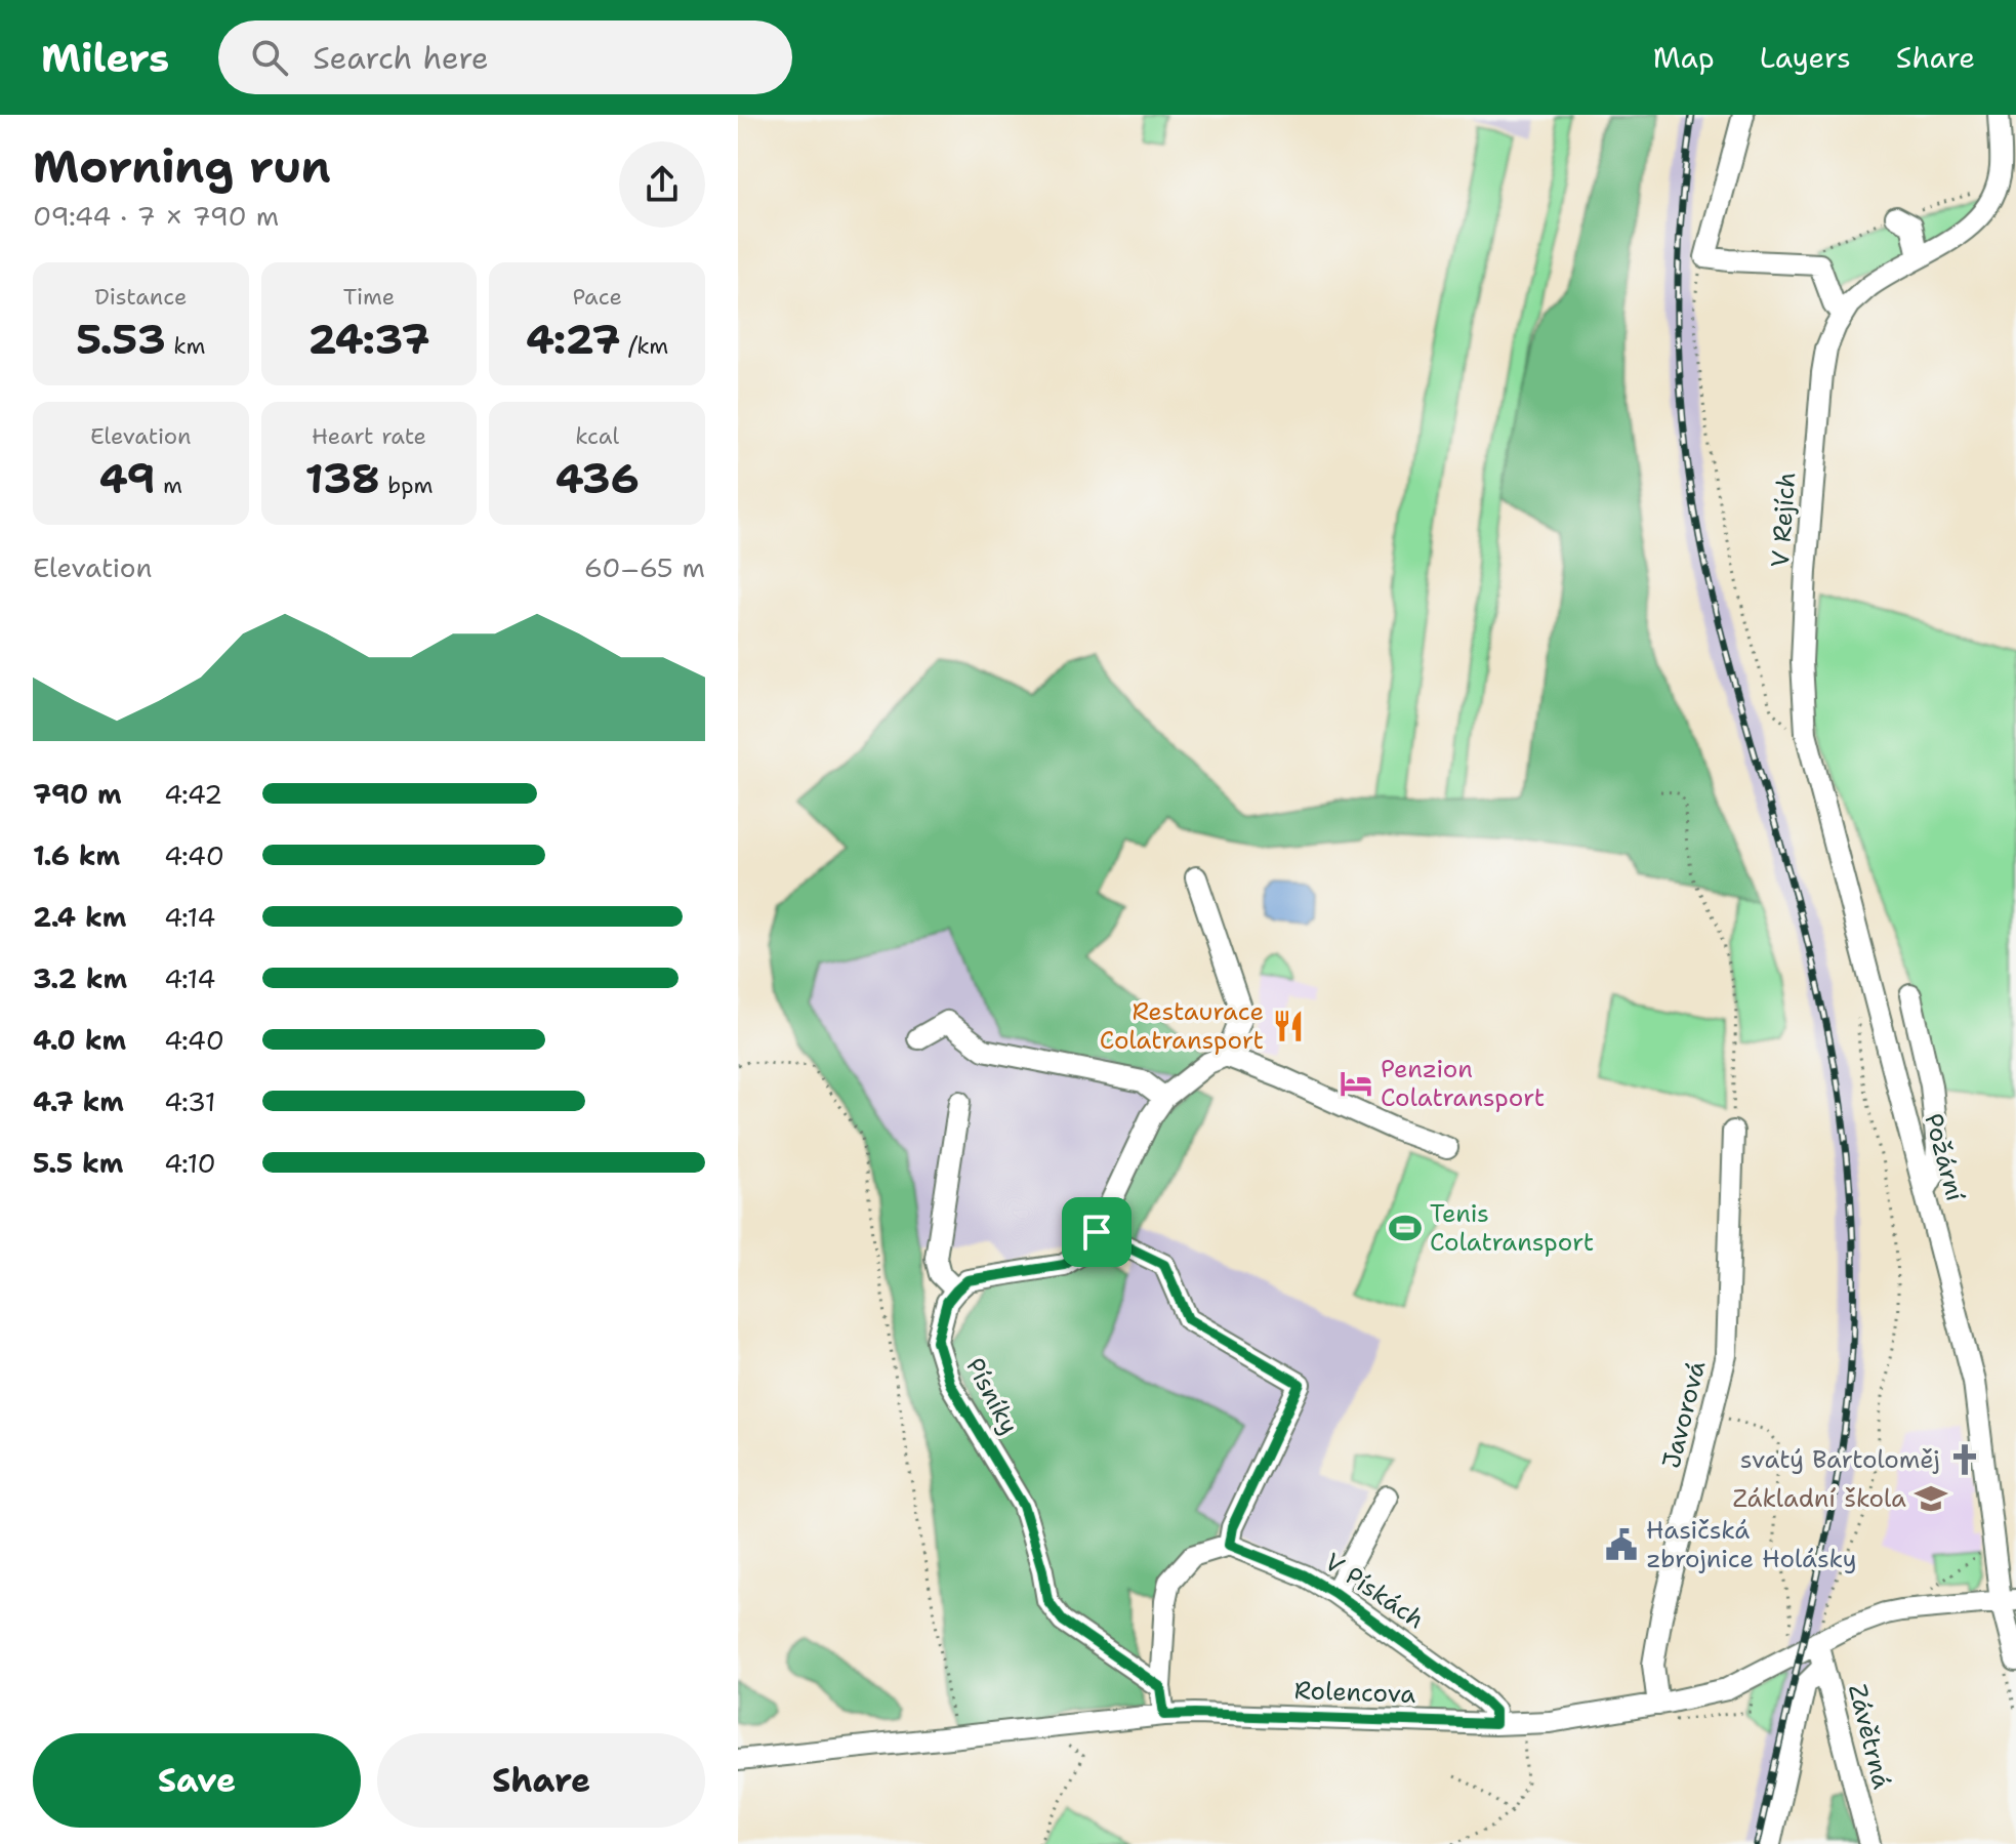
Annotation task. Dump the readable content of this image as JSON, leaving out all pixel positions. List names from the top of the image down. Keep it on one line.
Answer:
{"streets":{"street":["V Rejích","Požární","Písníky","Javorová","V Pískách","Rolencova","Závětrná"]},"crossings":[["V Rejích","Požární"],["Požární","Rolencova"],["Javorová","Rolencova"],["V Pískách","Rolencova"],["Rolencova","Závětrná"]],"places":{"restaurant":["Restaurace Colatransport"],"hotel":["Penzion Colatransport"],"sports":["Tenis Colatransport"],"church":["svatý Bartoloměj"],"school or university":["Základní škola"],"public building":["Hasičská zbrojnice Holásky"]},"page":{"header":"Milers","search":"Search here","nav":["Map","Layers","Share"],"heading":["Morning run","09:44 · 7 × 790 m"],"stats":[["Distance","5.53 km"],["Time","24:37"],["Pace","4:27 /km"],["Elevation","49 m"],["Heart rate","138 bpm"],["kcal","436"]],"chart":["Elevation","60–65 m"],"list":[{"name":"790 m","note":"4:42"},{"name":"1.6 km","note":"4:40"},{"name":"2.4 km","note":"4:14"},{"name":"3.2 km","note":"4:14"},{"name":"4.0 km","note":"4:40"},{"name":"4.7 km","note":"4:31"},{"name":"5.5 km","note":"4:10"}],"buttons":["Save","Share"]}}
